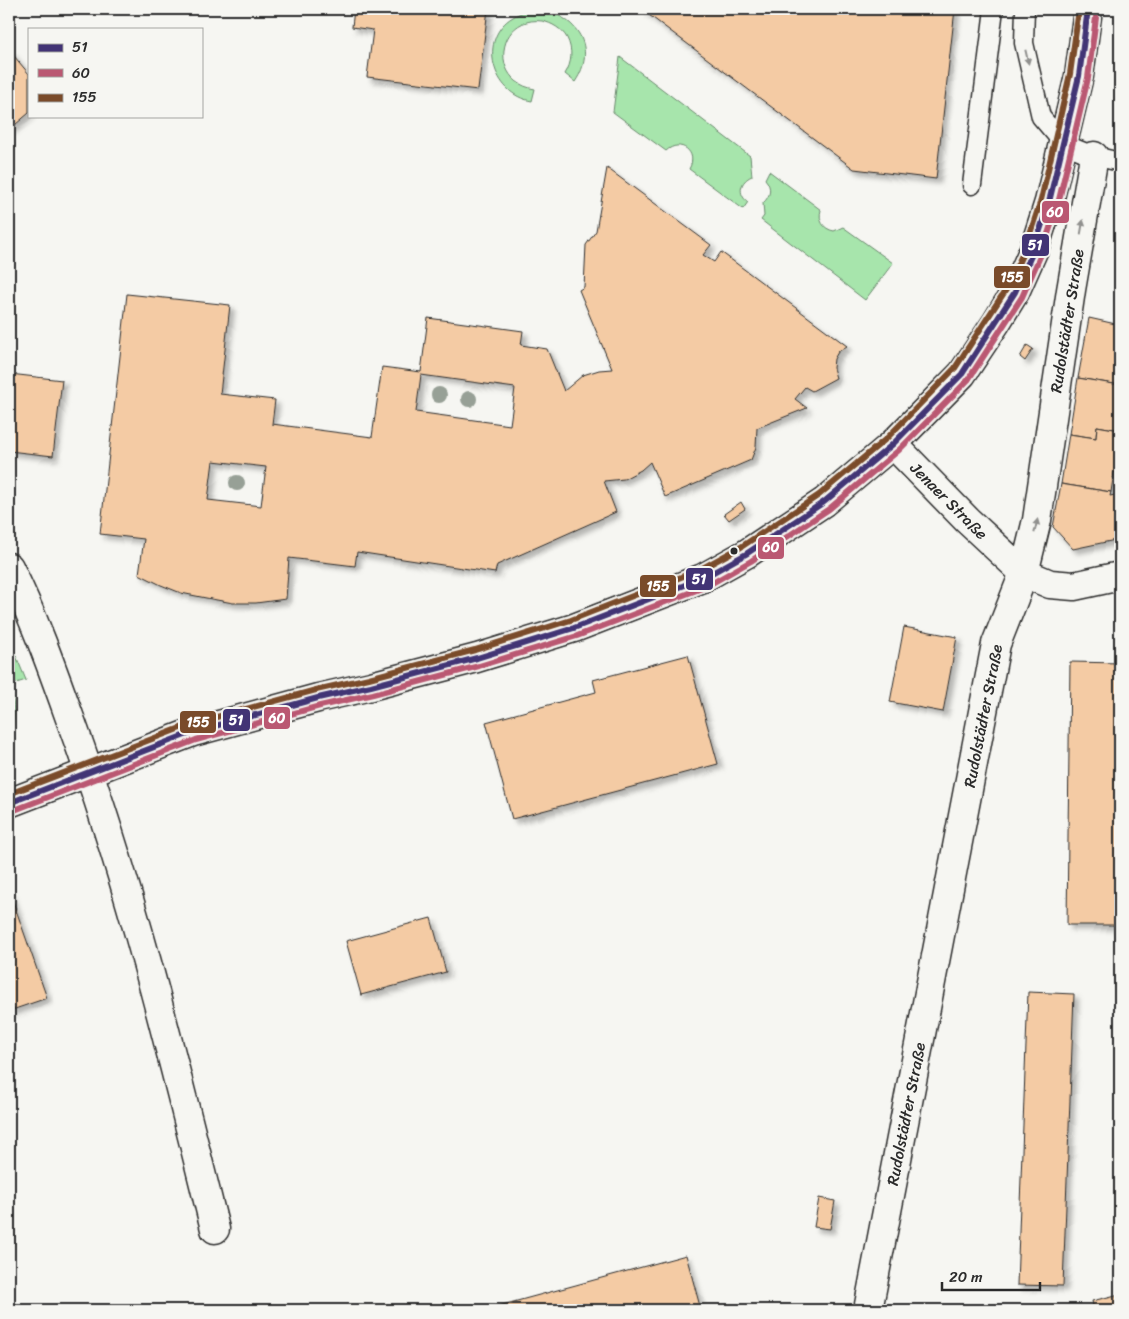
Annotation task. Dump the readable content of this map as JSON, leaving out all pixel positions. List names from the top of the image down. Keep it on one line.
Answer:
{"streets":{"street":["Rudolstädter Straße","Jenaer Straße"]},"crossings":[["Rudolstädter Straße","Jenaer Straße"]],"lines":["transit line 51","transit line 155","transit line 60"],"legend":["51","60","155"],"scale_bar":"20 m"}
